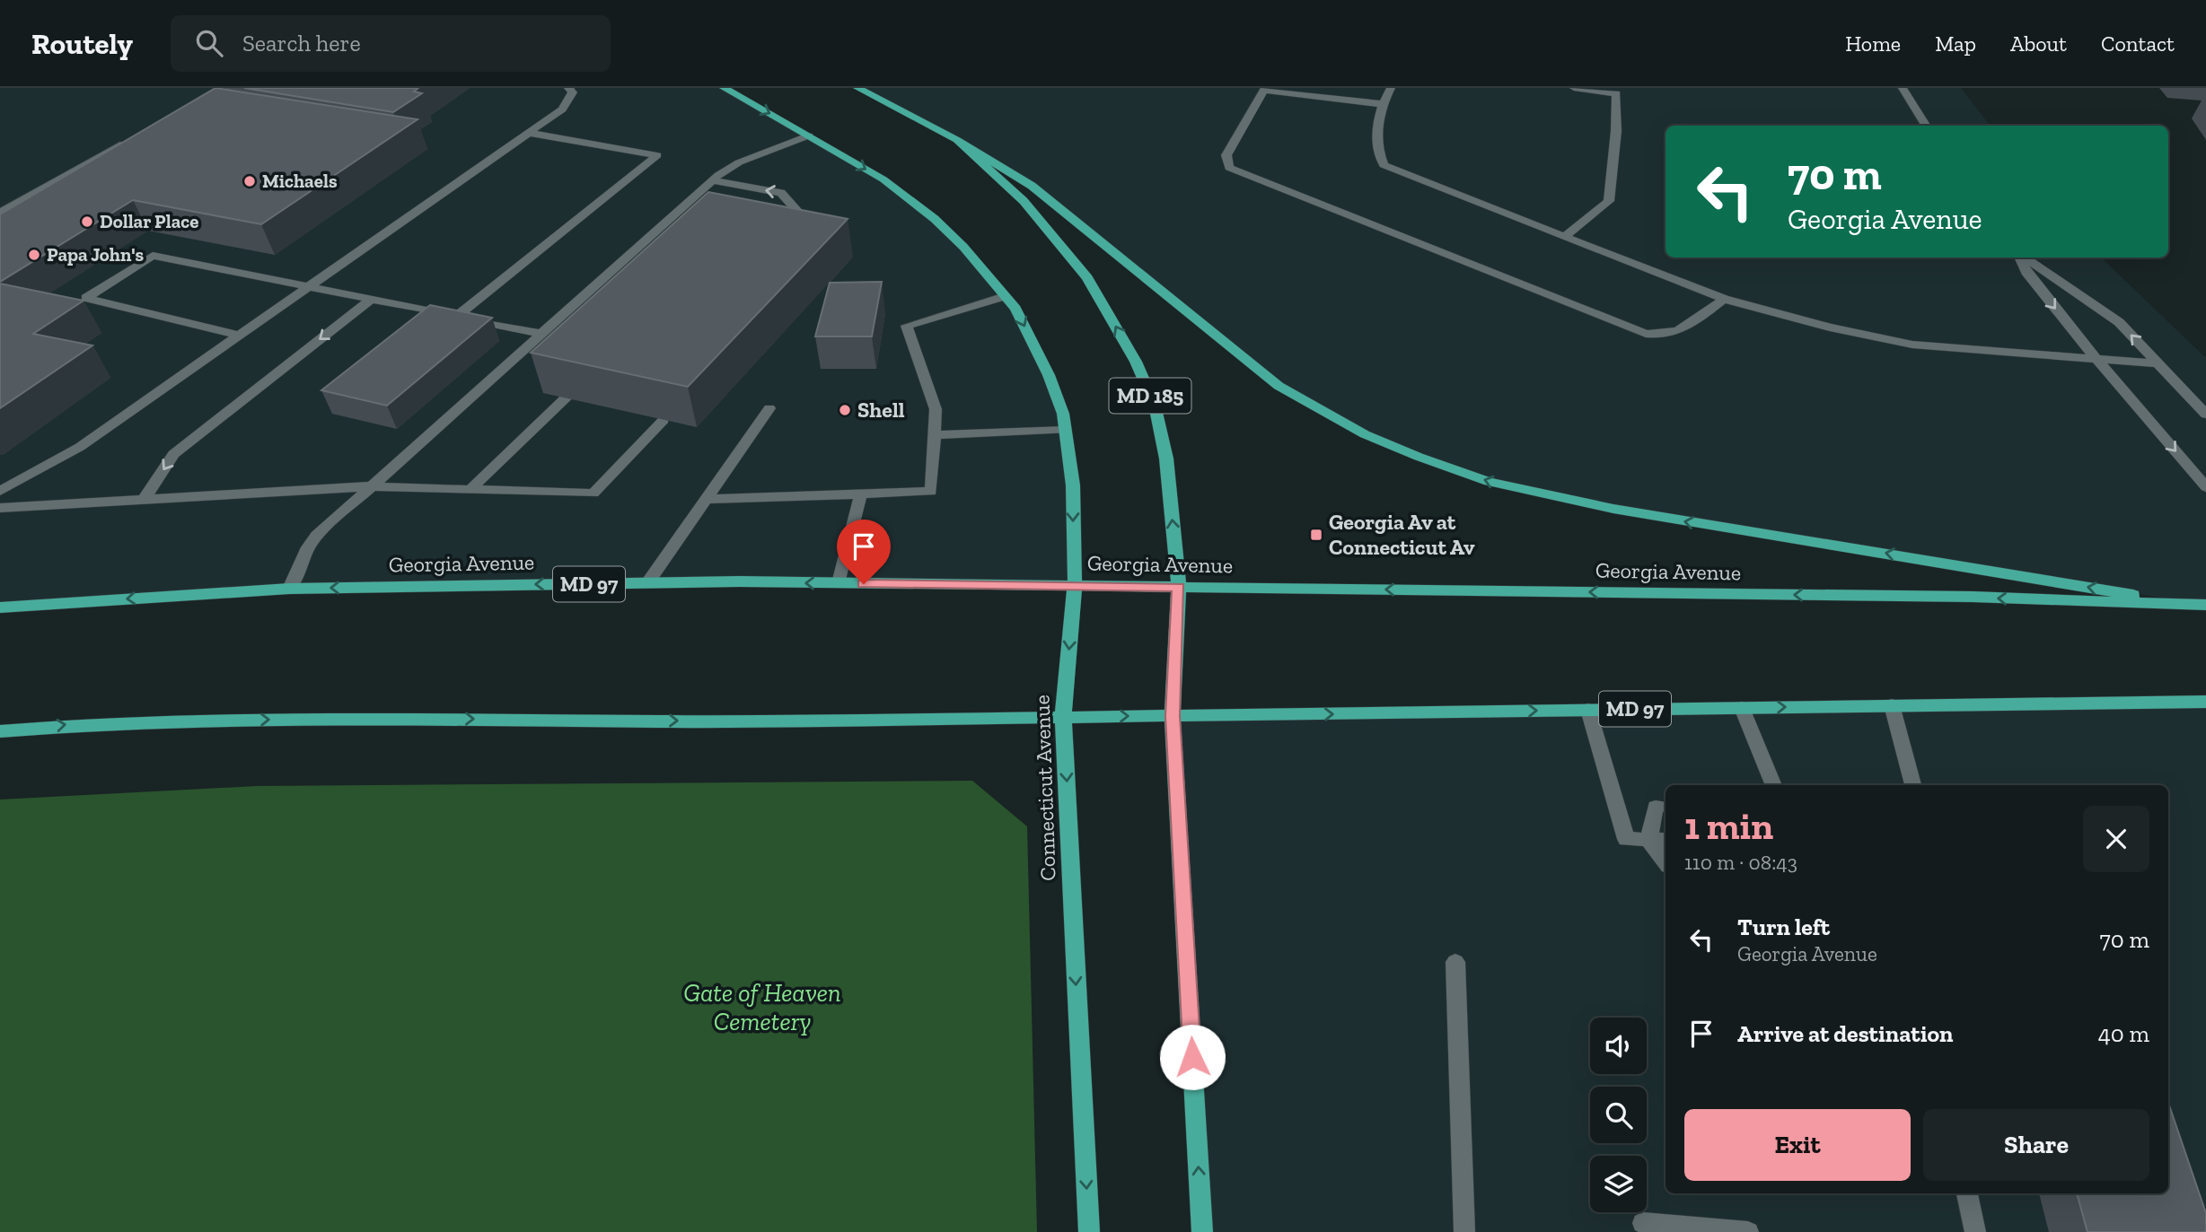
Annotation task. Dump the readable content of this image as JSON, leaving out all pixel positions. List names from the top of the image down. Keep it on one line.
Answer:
{"streets":{"main road":["MD 185","Georgia Avenue","MD 97","Connecticut Avenue"]},"crossings":[["MD 185","Georgia Avenue"],["MD 185","MD 97"],["Georgia Avenue","Connecticut Avenue"],["MD 97","Connecticut Avenue"]],"parks":["Gate of Heaven Cemetery"],"places":{"other":["Michaels","Dollar Place","Papa John's","Shell"],"transit":["Georgia Av at Connecticut Av"]},"page":{"header":"Routely","search":"Search here","nav":["Home","Map","About","Contact"],"turn":["70 m","Georgia Avenue"],"heading":["1 min","110 m · 08:43"],"list":[{"name":"Turn left","note":"Georgia Avenue","value":"70 m"},{"name":"Arrive at destination","value":"40 m"}],"buttons":["Exit","Share"]}}
